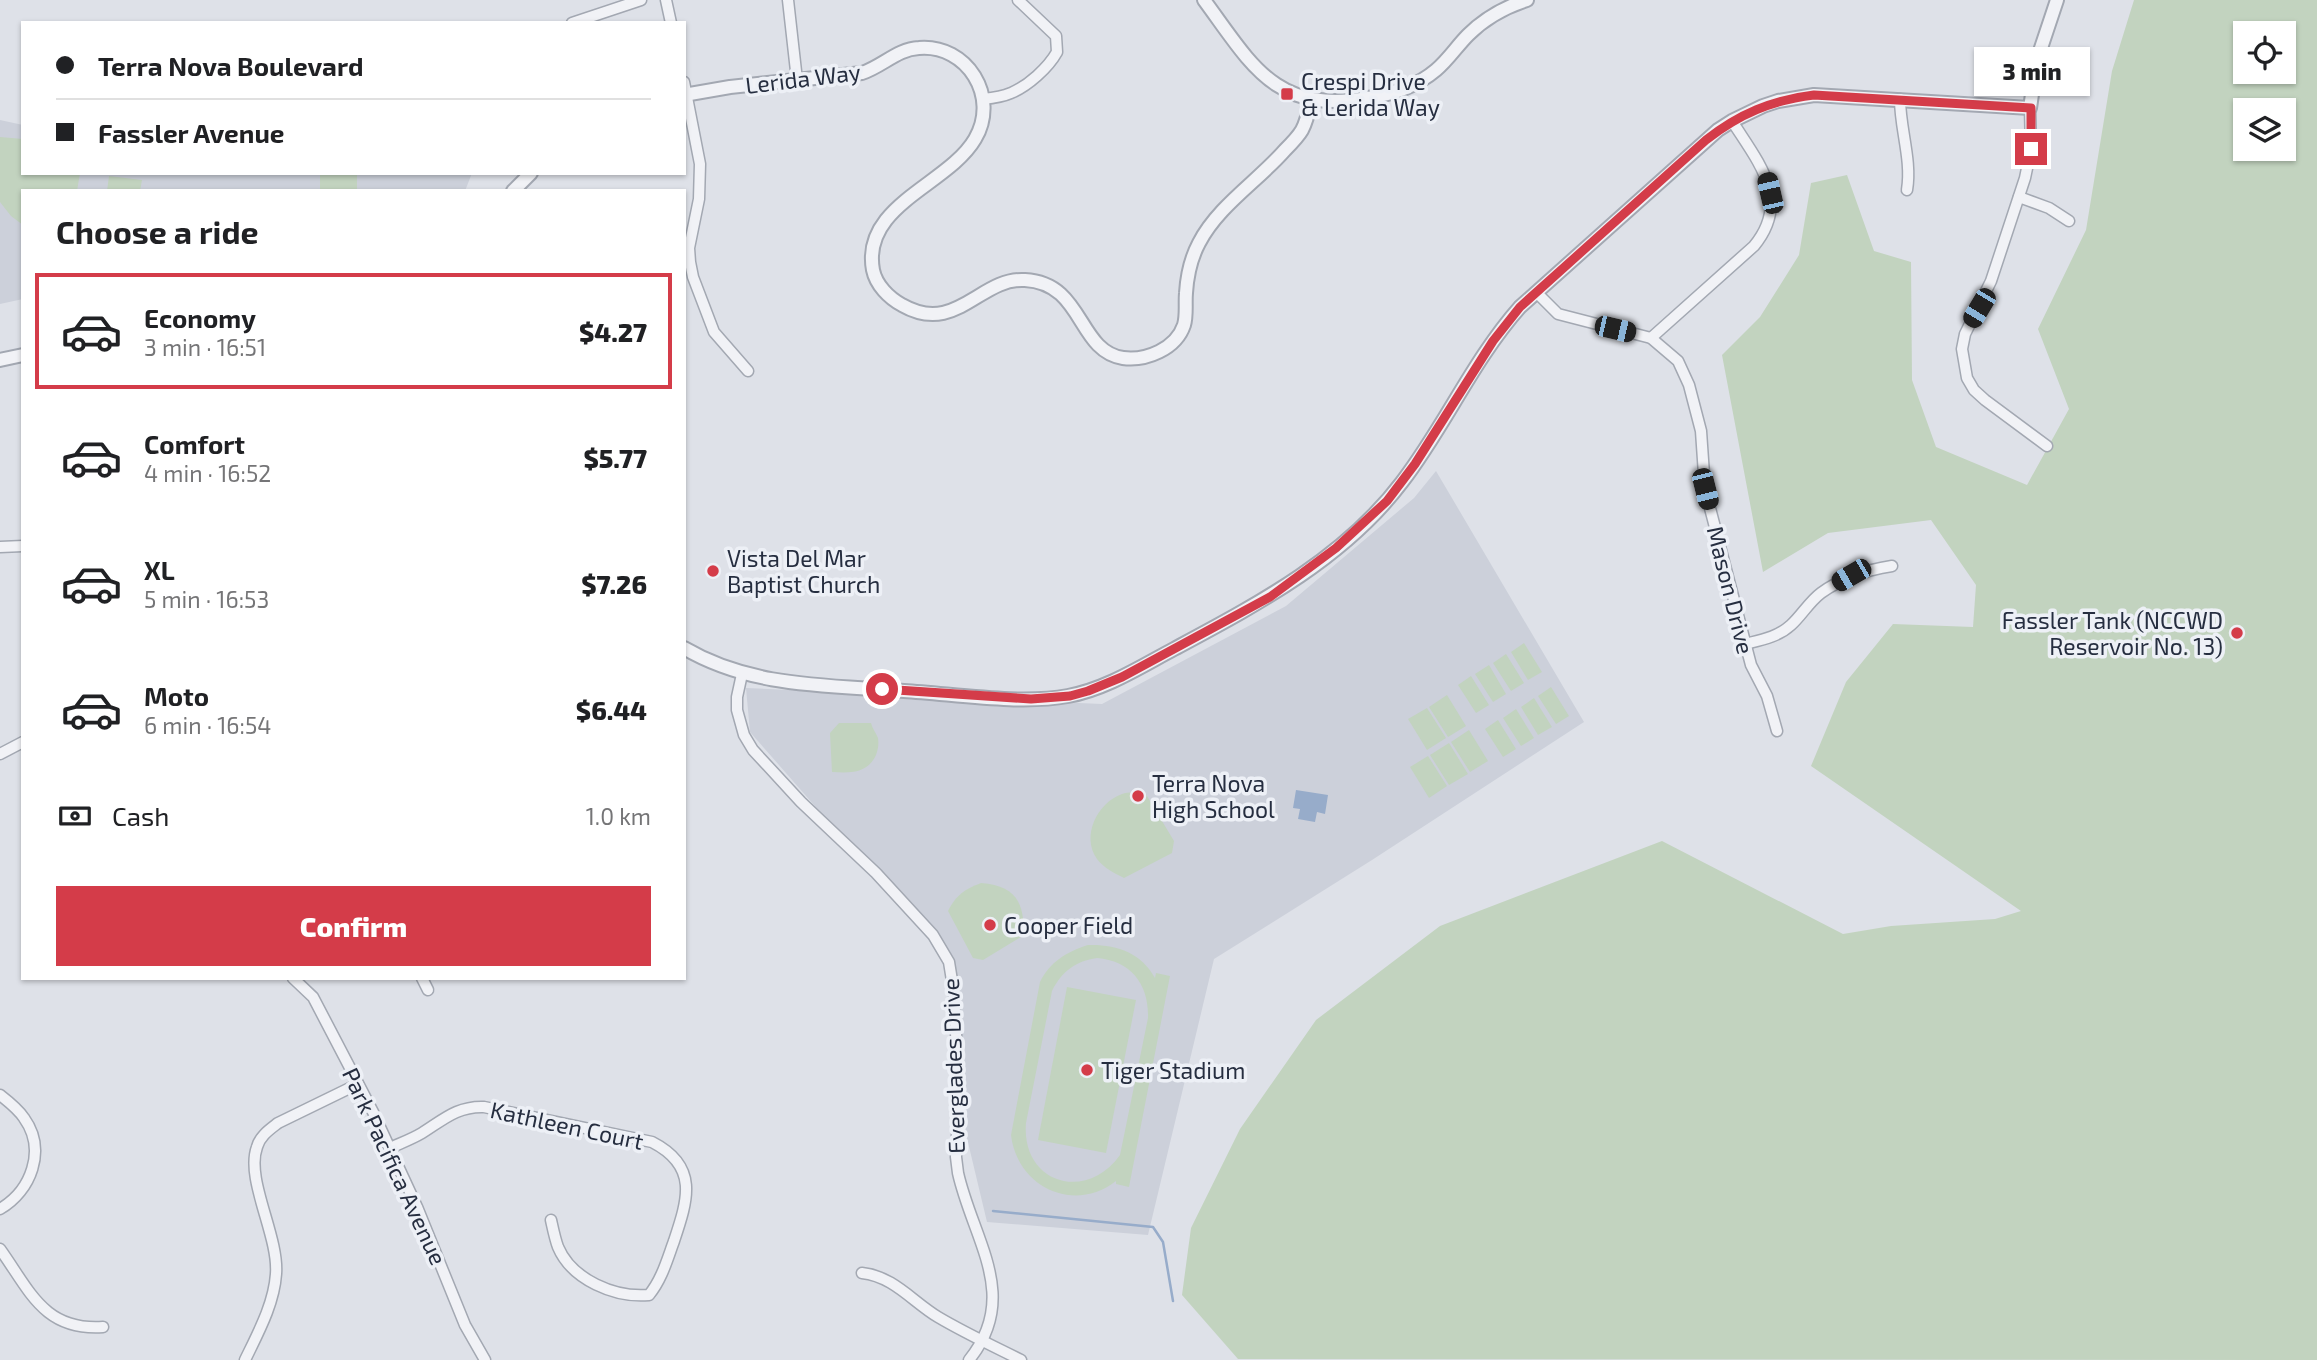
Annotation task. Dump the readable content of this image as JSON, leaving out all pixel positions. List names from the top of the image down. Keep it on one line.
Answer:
{"streets":{"street":["Lerida Way","Mason Drive","Everglades Drive","Kathleen Court","Park Pacifica Avenue"]},"crossings":[["Kathleen Court","Park Pacifica Avenue"]],"places":{"transit":["Crespi Drive & Lerida Way"],"other":["Vista Del Mar Baptist Church","Fassler Tank (NCCWD Reservoir No. 13)","Terra Nova High School","Cooper Field","Tiger Stadium"]},"page":{"banner":["Terra Nova Boulevard","Fassler Avenue"],"bubble":"3 min","heading":"Choose a ride","list":[{"name":"Economy","note":"3 min · 16:51","value":"$4.27"},{"name":"Comfort","note":"4 min · 16:52","value":"$5.77"},{"name":"XL","note":"5 min · 16:53","value":"$7.26"},{"name":"Moto","note":"6 min · 16:54","value":"$6.44"}],"pay":["Cash","1.0 km"],"buttons":"Confirm"}}
